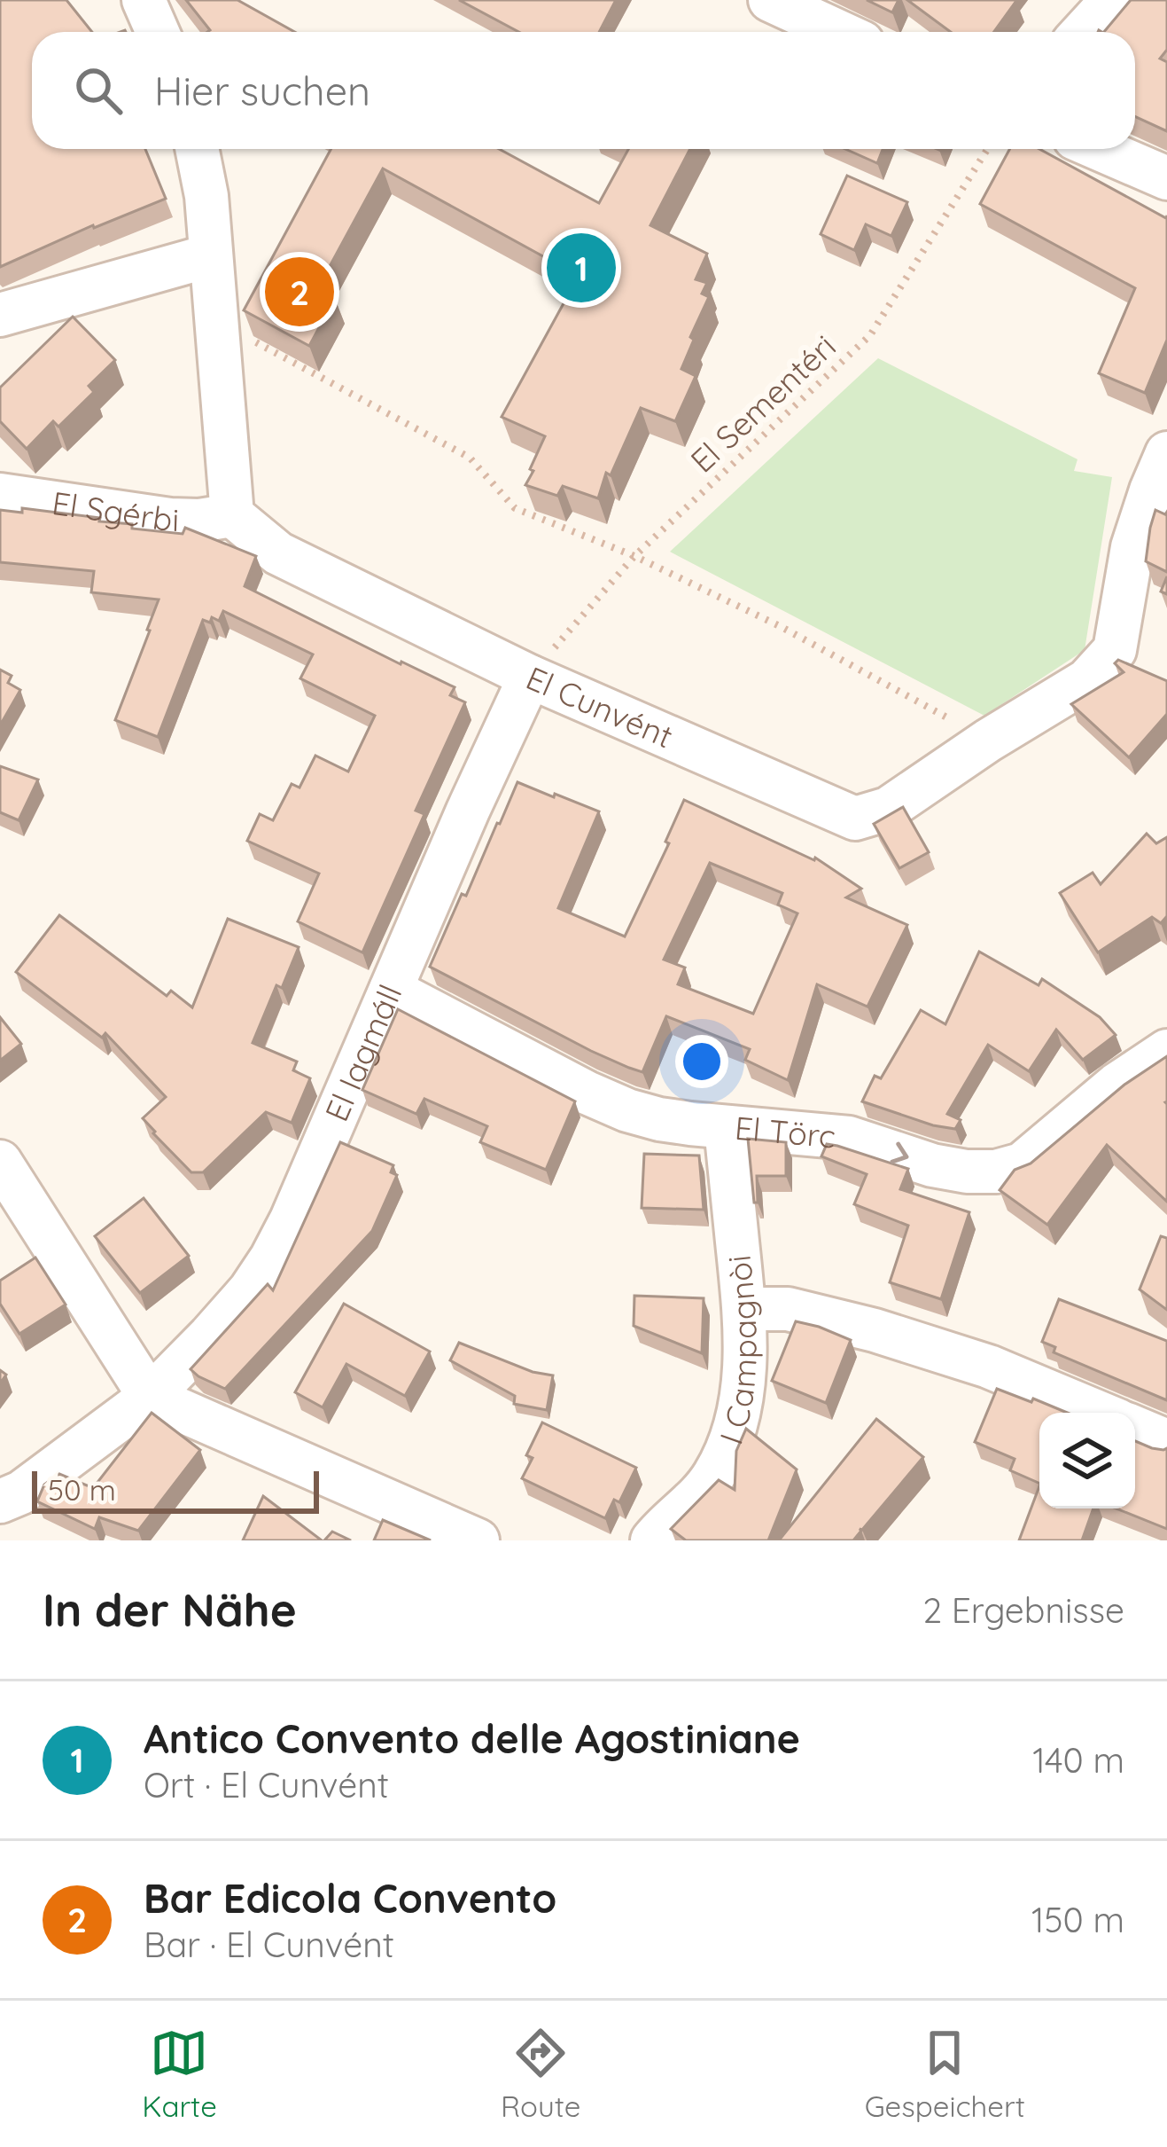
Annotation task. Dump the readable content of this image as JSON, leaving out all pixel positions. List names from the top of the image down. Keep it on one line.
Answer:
{"streets":{"street":["El Sgérbi","El Cunvént","El Iagmáll","El Törc","I Campagnòi"],"path":["El Sementéri"]},"crossings":[["El Sementéri","El Cunvént"],["El Sementéri","El Iagmáll"],["El Sgérbi","El Cunvént"],["El Cunvént","El Iagmáll"],["El Iagmáll","El Törc"],["El Törc","I Campagnòi"]],"one_way":["El Törc"],"scale_bar":"50 m","page":{"search":"Hier suchen","pins":["1","2"],"scale":"50 m","heading":["In der Nähe","2 Ergebnisse"],"list":[{"mark":"1","name":"Antico Convento delle Agostiniane","note":"Ort · El Cunvént","value":"140 m"},{"mark":"2","name":"Bar Edicola Convento","note":"Bar · El Cunvént","value":"150 m"}],"nav":["Karte","Route","Gespeichert"]}}
